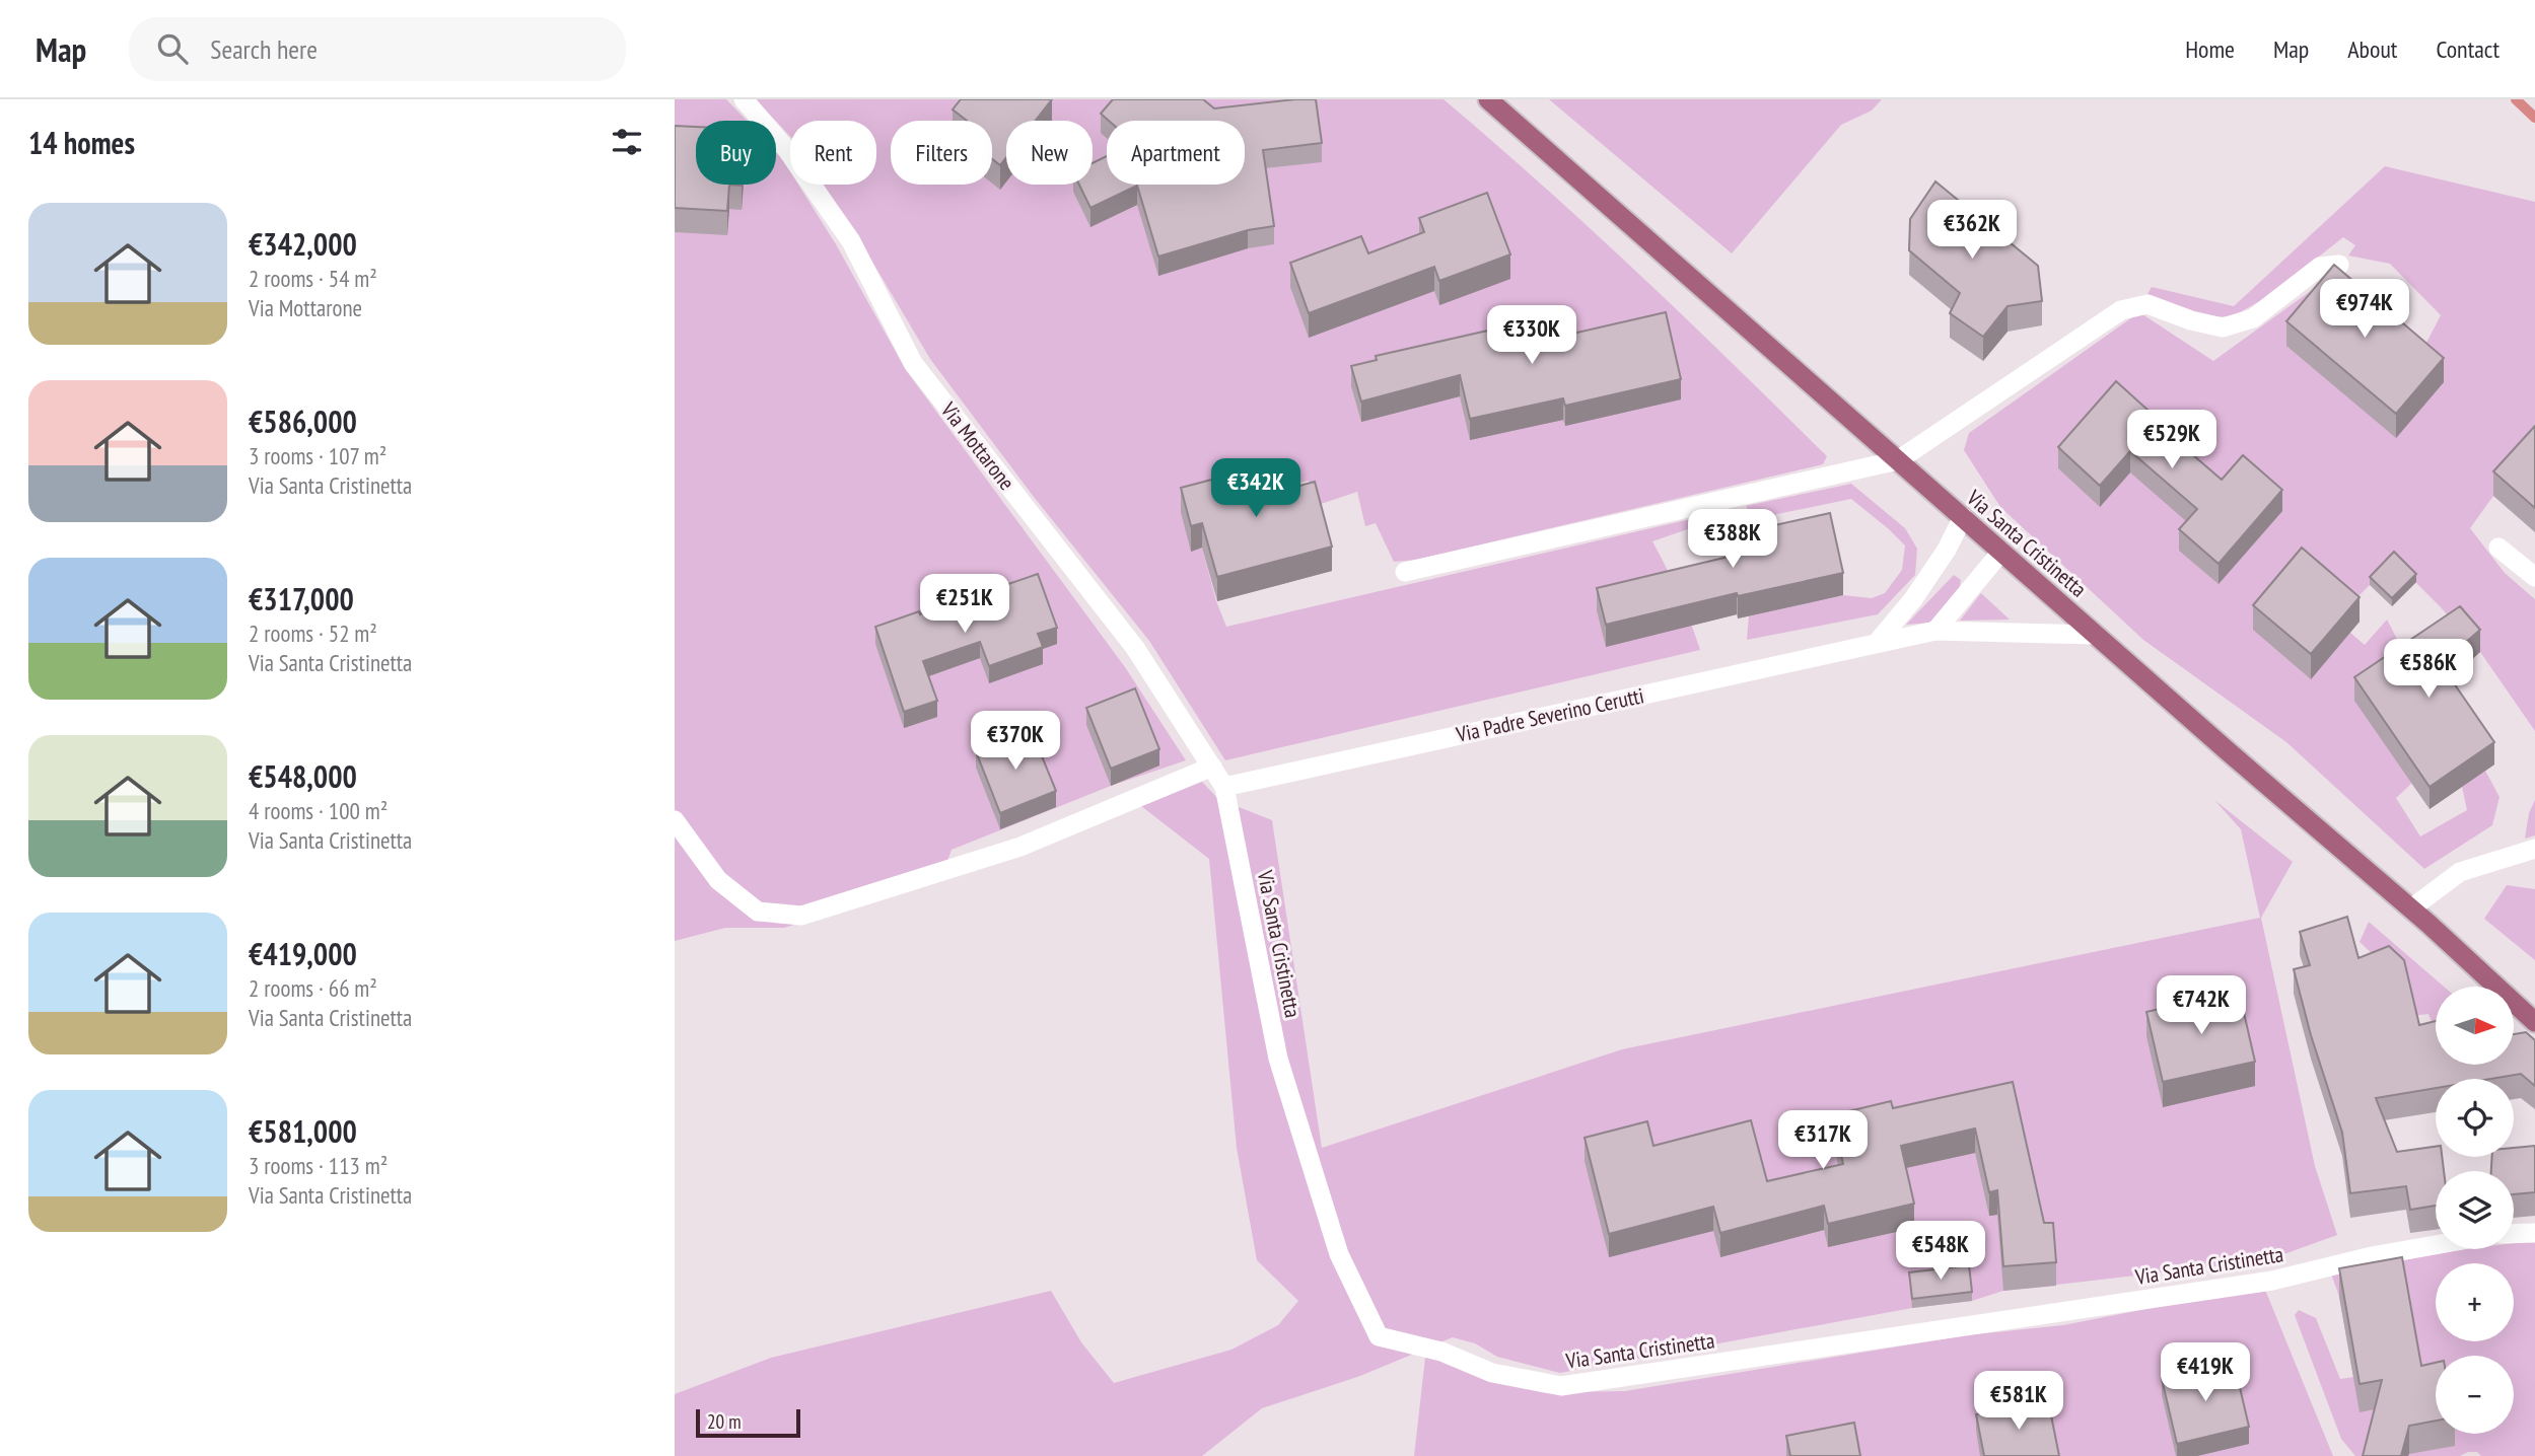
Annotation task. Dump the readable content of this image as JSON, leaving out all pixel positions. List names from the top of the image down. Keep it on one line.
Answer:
{"streets":{"main road":["Via Santa Cristinetta"],"street":["Via Mottarone","Via Padre Severino Cerutti"]},"crossings":[["Via Mottarone","Via Santa Cristinetta"],["Via Mottarone","Via Padre Severino Cerutti"],["Via Santa Cristinetta","Via Padre Severino Cerutti"]],"scale_bar":"20 m","north":"right","page":{"header":"Map","search":"Search here","nav":["Home","Map","About","Contact"],"heading":"14 homes","chip":["Buy","Rent","Filters","New","Apartment"],"list":[{"name":"€342,000","note":"2 rooms · 54 m² · Via Mottarone"},{"name":"€586,000","note":"3 rooms · 107 m² · Via Santa Cristinetta"},{"name":"€317,000","note":"2 rooms · 52 m² · Via Santa Cristinetta"},{"name":"€548,000","note":"4 rooms · 100 m² · Via Santa Cristinetta"},{"name":"€419,000","note":"2 rooms · 66 m² · Via Santa Cristinetta"},{"name":"€581,000","note":"3 rooms · 113 m² · Via Santa Cristinetta"}],"price":["€362K","€974K","€330K","€529K","€342K","€388K","€251K","€586K","€370K","€742K","€317K","€548K","€419K","€581K"],"map_buttons":["+","−"],"scale":"20 m"}}
